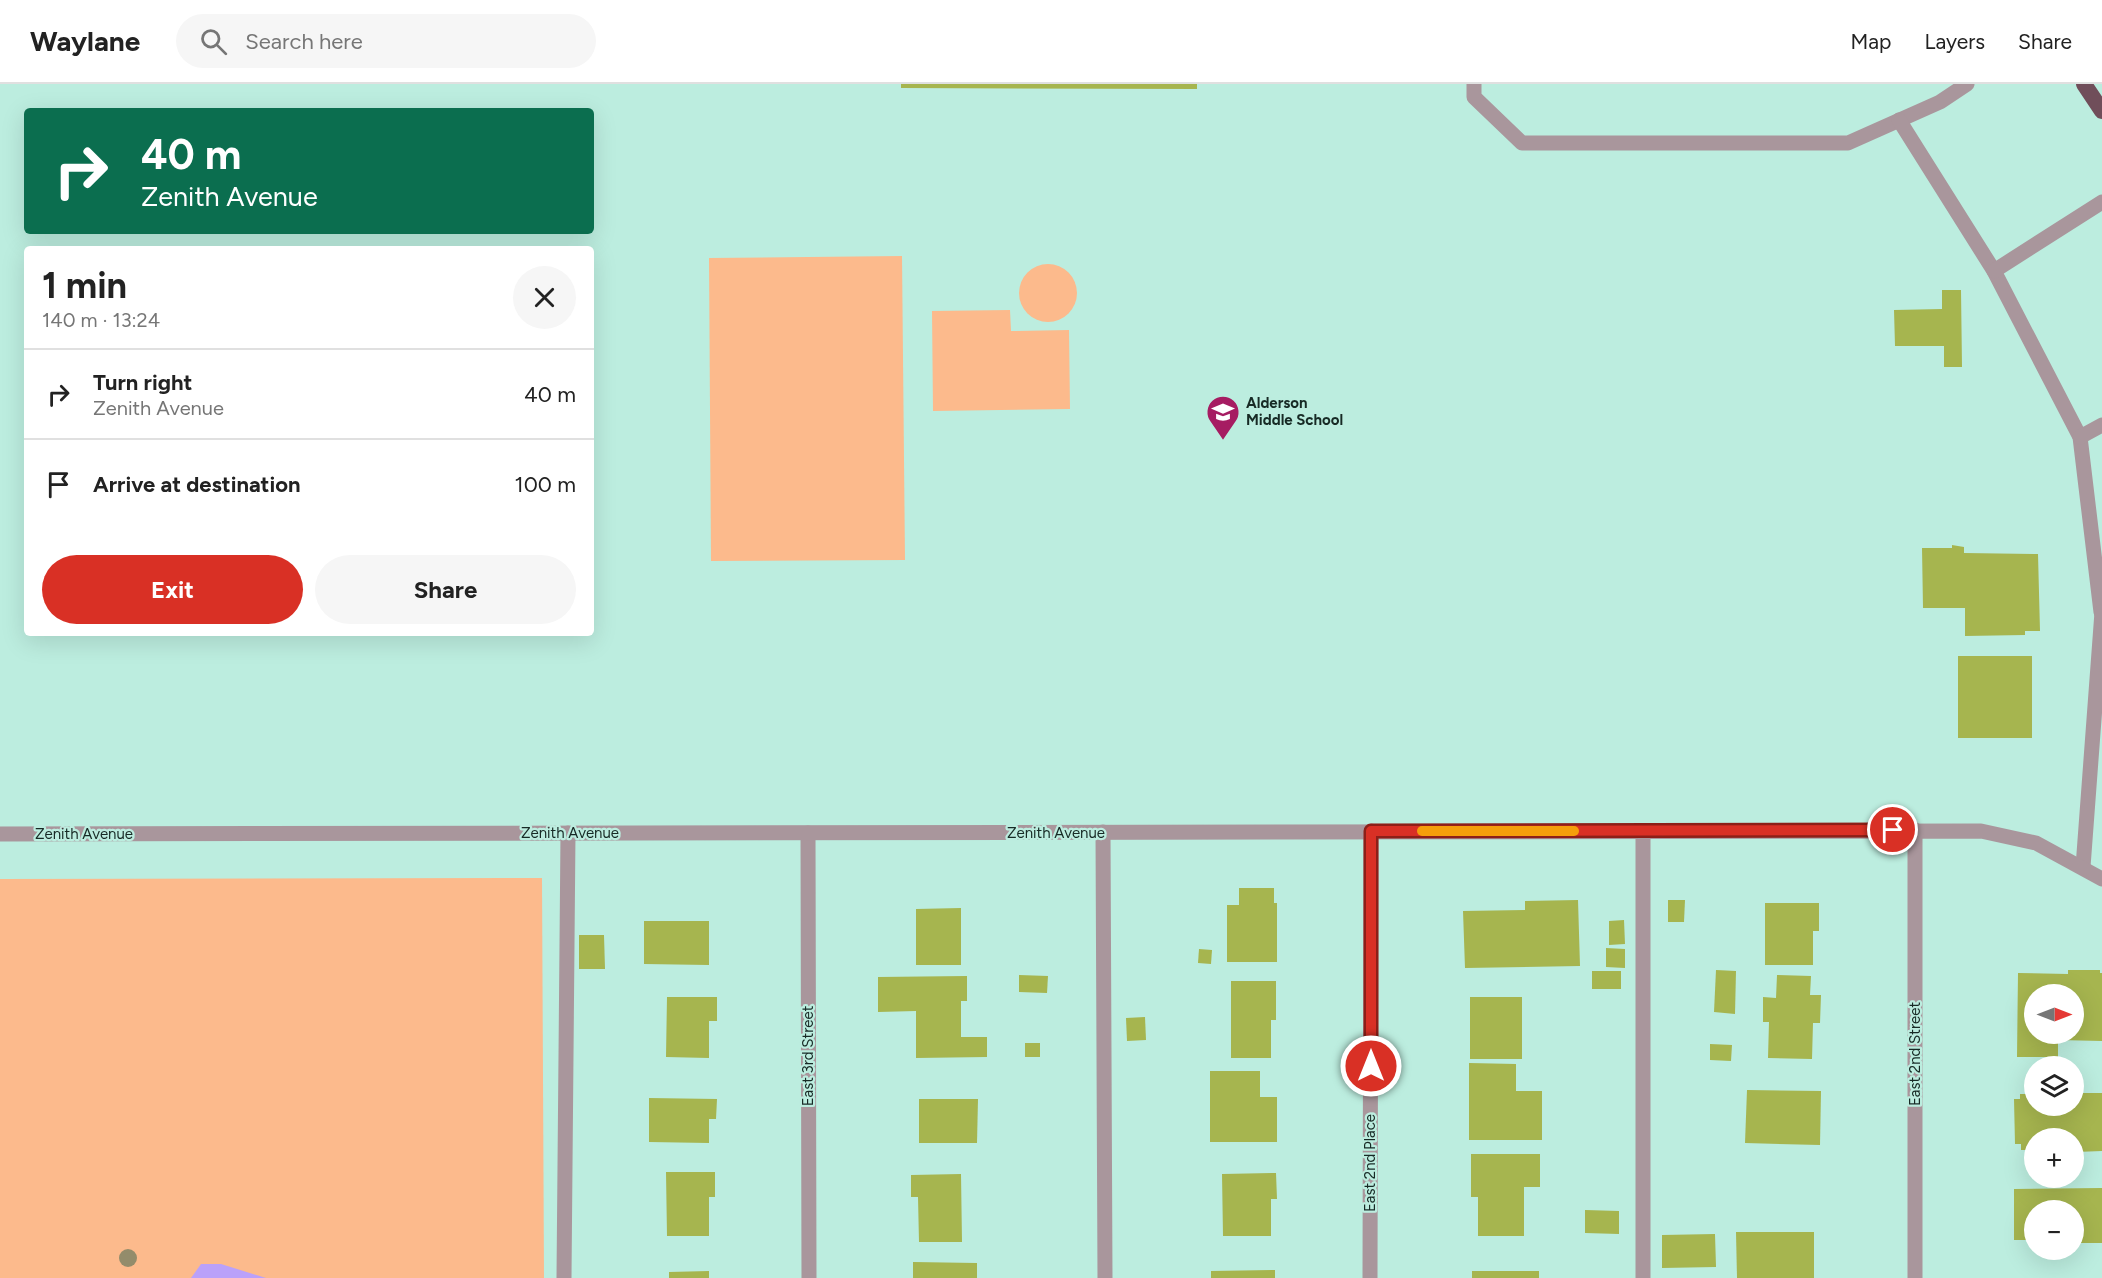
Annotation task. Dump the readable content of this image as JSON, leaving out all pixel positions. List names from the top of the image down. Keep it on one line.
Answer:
{"streets":{"street":["Zenith Avenue","East 2nd Street","East 3rd Street","East 2nd Place"]},"crossings":[["Zenith Avenue","East 2nd Street"],["Zenith Avenue","East 3rd Street"],["Zenith Avenue","East 2nd Place"]],"places":{"school or university":["Alderson Middle School"]},"north":"right","page":{"header":"Waylane","search":"Search here","nav":["Map","Layers","Share"],"turn":["40 m","Zenith Avenue"],"heading":["1 min","140 m · 13:24"],"list":[{"name":"Turn right","note":"Zenith Avenue","value":"40 m"},{"name":"Arrive at destination","value":"100 m"}],"buttons":["Exit","Share"],"map_buttons":["+","−"]}}
